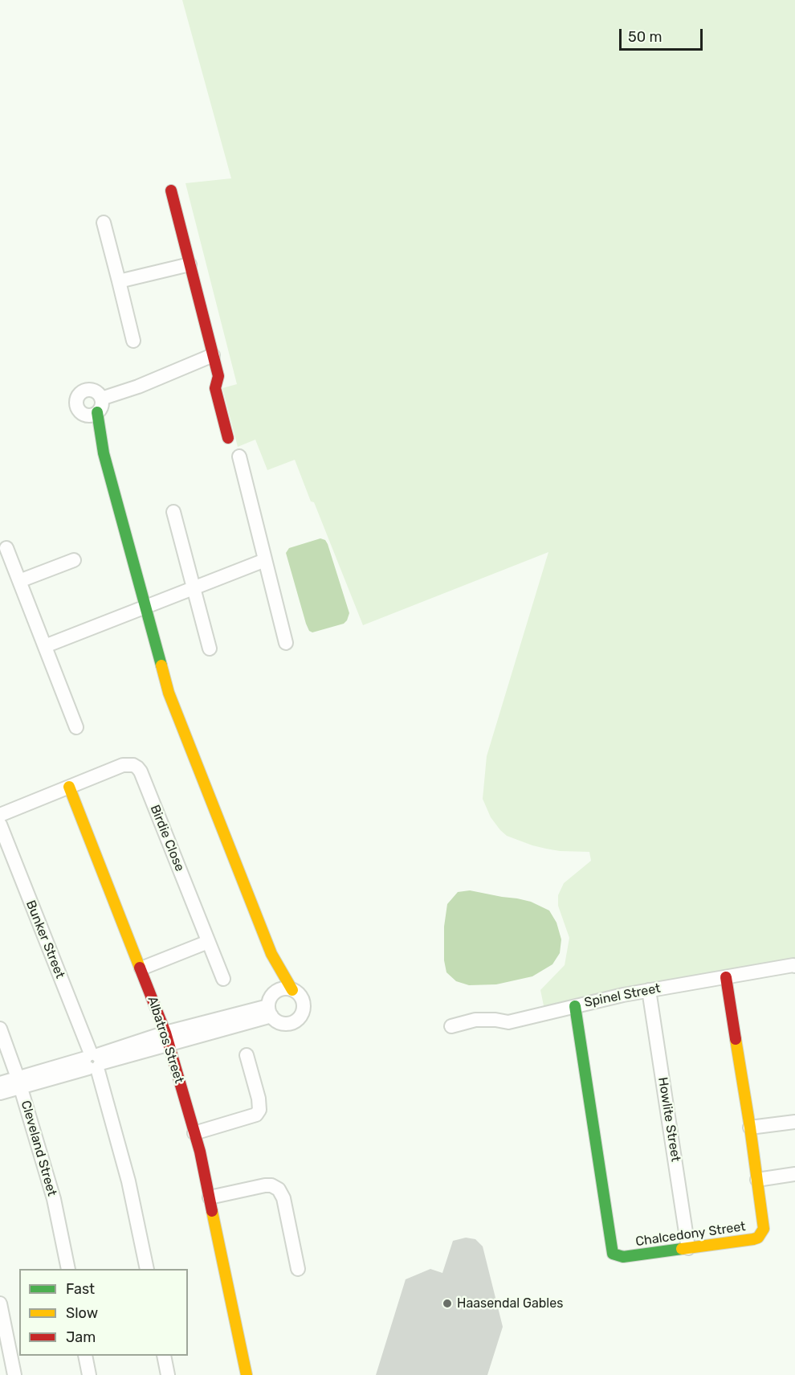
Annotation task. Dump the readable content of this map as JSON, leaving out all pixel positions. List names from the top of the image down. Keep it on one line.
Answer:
{"streets":{"street":["Birdie Close","Bunker Street","Spinel Street","Albatros Street","Howlite Street","Cleveland Street","Chalcedony Street"]},"crossings":[["Birdie Close","Albatros Street"],["Spinel Street","Howlite Street"],["Spinel Street","Chalcedony Street"],["Howlite Street","Chalcedony Street"]],"places":["Haasendal Gables"],"legend":["Fast","Slow","Jam"],"scale_bar":"50 m"}
